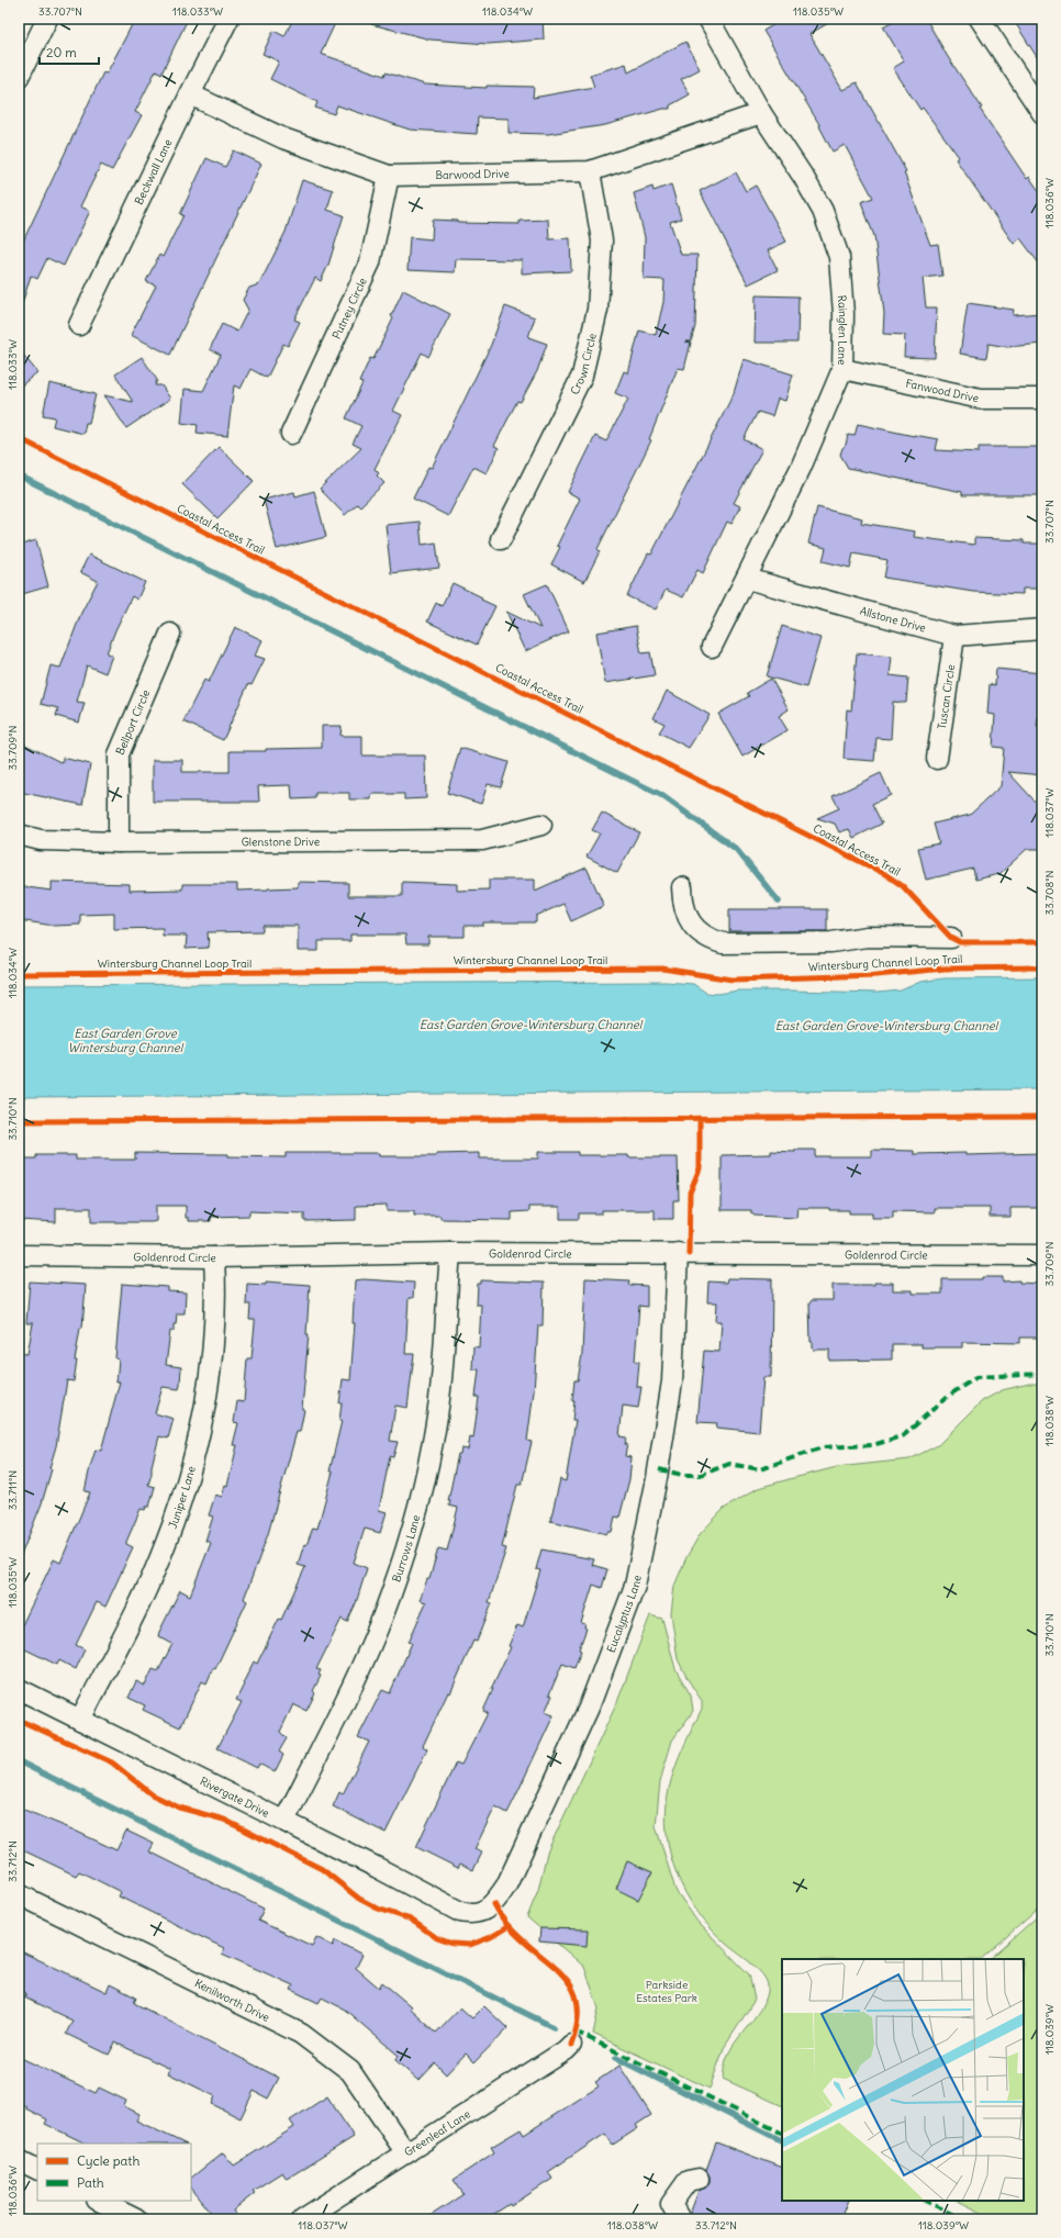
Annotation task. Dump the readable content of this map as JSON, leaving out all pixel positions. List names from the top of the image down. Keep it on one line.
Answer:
{"streets":{"street":["Beckwall Lane","Barwood Drive","Putney Circle","Rainglen Lane","Crown Circle","Fanwood Drive","Allstone Drive","Tuscan Circle","Bellport Circle","Glenstone Drive","Goldenrod Circle","Juniper Lane","Burrows Lane","Eucalyptus Lane","Rivergate Drive","Kenilworth Drive","Greenleaf Lane"],"cycle path":["Coastal Access Trail","Wintersburg Channel Loop Trail"]},"crossings":[["Beckwall Lane","Barwood Drive"],["Barwood Drive","Putney Circle"],["Barwood Drive","Rainglen Lane"],["Barwood Drive","Crown Circle"],["Rainglen Lane","Fanwood Drive"],["Rainglen Lane","Allstone Drive"],["Allstone Drive","Tuscan Circle"],["Bellport Circle","Glenstone Drive"],["Goldenrod Circle","Juniper Lane"],["Goldenrod Circle","Burrows Lane"],["Goldenrod Circle","Eucalyptus Lane"],["Juniper Lane","Rivergate Drive"],["Burrows Lane","Rivergate Drive"],["Eucalyptus Lane","Rivergate Drive"],["Kenilworth Drive","Greenleaf Lane"]],"water":["East Garden Grove-Wintersburg Channel","East Garden Grove Wintersburg Channel"],"parks":["Parkside Estates Park"],"legend":["Cycle path","Path"],"scale_bar":"20 m","coordinates":["33.707°N","118.033°W","118.034°W","118.035°W","118.036°W","33.709°N","118.037°W","33.708°N","33.710°N","118.038°W","33.711°N","33.712°N","118.039°W"]}
